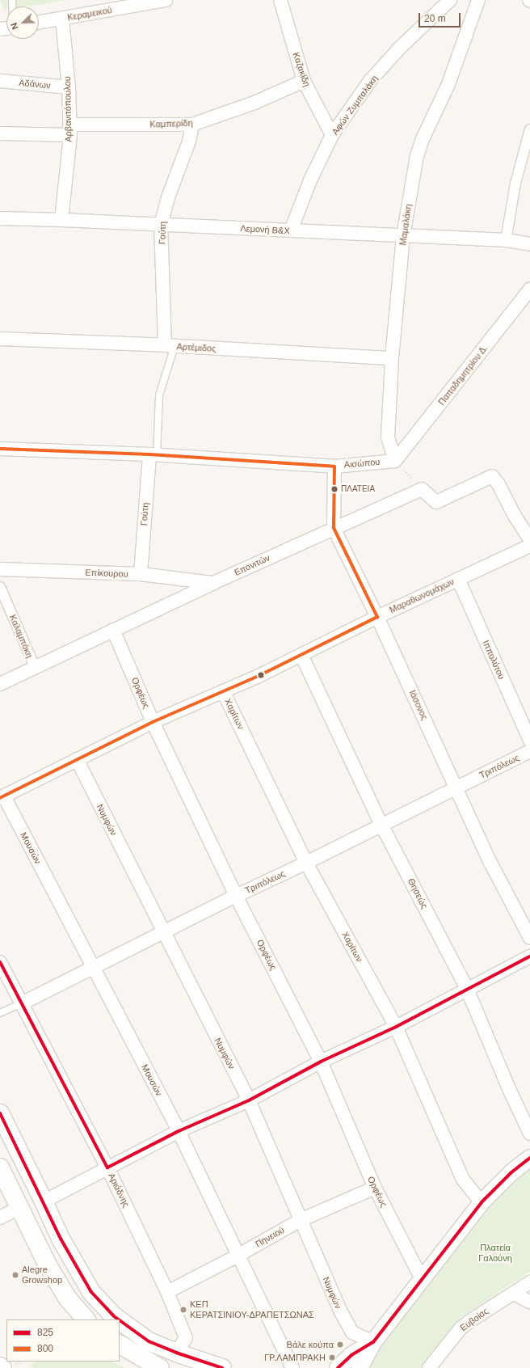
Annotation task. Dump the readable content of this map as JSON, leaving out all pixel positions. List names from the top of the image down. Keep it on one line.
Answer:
{"streets":{"street":["Κεραμεικού","Καζακίδη","Αδάνων","Αφών Ζυμπαλάκη","Αρβανιτόπουλου","Καμπερίδη","Μαμαλάκη","Λεμονή Β&Χ","Γούτη","Αρτέμιδος","Παπαδημητρίου Δ.","Αισώπου","Επονιτών","Επίκουρου","Μαραθωνομάχων","Καλαμπόκη","Ιππολύτου","Ορφέως","Ιάσονος","Χαρίτων","Τριπόλεως","Νυμφών","Μουσών","Θησεώς","Αριάδνης","Πηνειού","Ευβοίας"]},"crossings":[["Κεραμεικού","Αρβανιτόπουλου"],["Καζακίδη","Αφών Ζυμπαλάκη"],["Καζακίδη","Καμπερίδη"],["Αδάνων","Αρβανιτόπουλου"],["Αφών Ζυμπαλάκη","Λεμονή Β&Χ"],["Αρβανιτόπουλου","Καμπερίδη"],["Αρβανιτόπουλου","Λεμονή Β&Χ"],["Καμπερίδη","Γούτη"],["Μαμαλάκη","Λεμονή Β&Χ"],["Μαμαλάκη","Αρτέμιδος"],["Μαμαλάκη","Παπαδημητρίου Δ."],["Μαμαλάκη","Αισώπου"],["Λεμονή Β&Χ","Γούτη"],["Γούτη","Αρτέμιδος"],["Γούτη","Αισώπου"],["Γούτη","Επίκουρου"],["Παπαδημητρίου Δ.","Αισώπου"],["Αισώπου","Ιάσονος"],["Επονιτών","Επίκουρου"],["Επονιτών","Καλαμπόκη"],["Επονιτών","Ορφέως"],["Επονιτών","Ιάσονος"],["Μαραθωνομάχων","Ιππολύτου"],["Μαραθωνομάχων","Ορφέως"],["Μαραθωνομάχων","Ιάσονος"],["Μαραθωνομάχων","Χαρίτων"],["Μαραθωνομάχων","Νυμφών"],["Μαραθωνομάχων","Μουσών"],["Μαραθωνομάχων","Θησεώς"],["Ορφέως","Τριπόλεως"],["Ορφέως","Πηνειού"],["Ιάσονος","Τριπόλεως"],["Χαρίτων","Τριπόλεως"],["Τριπόλεως","Νυμφών"],["Τριπόλεως","Μουσών"],["Τριπόλεως","Θησεώς"],["Τριπόλεως","Αριάδνης"],["Νυμφών","Πηνειού"],["Μουσών","Πηνειού"],["Αριάδνης","Πηνειού"]],"parks":["Πλατεία Γαλούνη"],"places":["ΠΛΑΤΕΙΑ","Alegre Growshop","ΚΕΠ ΚΕΡΑΤΣΙΝΙΟΥ-ΔΡΑΠΕΤΣΩΝΑΣ","Βάλε κούπα","ΓΡ.ΛΑΜΠΡΑΚΗ"],"lines":["transit line 800","transit line 825"],"legend":["825","800"],"scale_bar":"20 m","north":"bottom left"}
